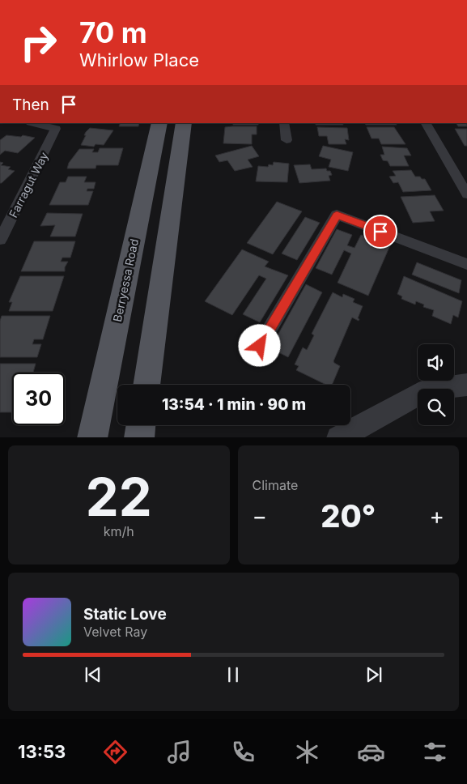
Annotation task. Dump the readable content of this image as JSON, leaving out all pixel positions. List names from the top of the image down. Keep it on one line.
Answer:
{"streets":{"main road":["Berryessa Road"],"street":["Farragut Way"]},"page":{"turn":["70 m","Whirlow Place"],"then":"Then","limit":"30","trip":"13:54 · 1 min · 90 m","tile":[["22","km/h"],"Climate"],"heat":["−","20°","+"],"song":["Static Love","Velvet Ray"],"tabs":"13:53"}}
